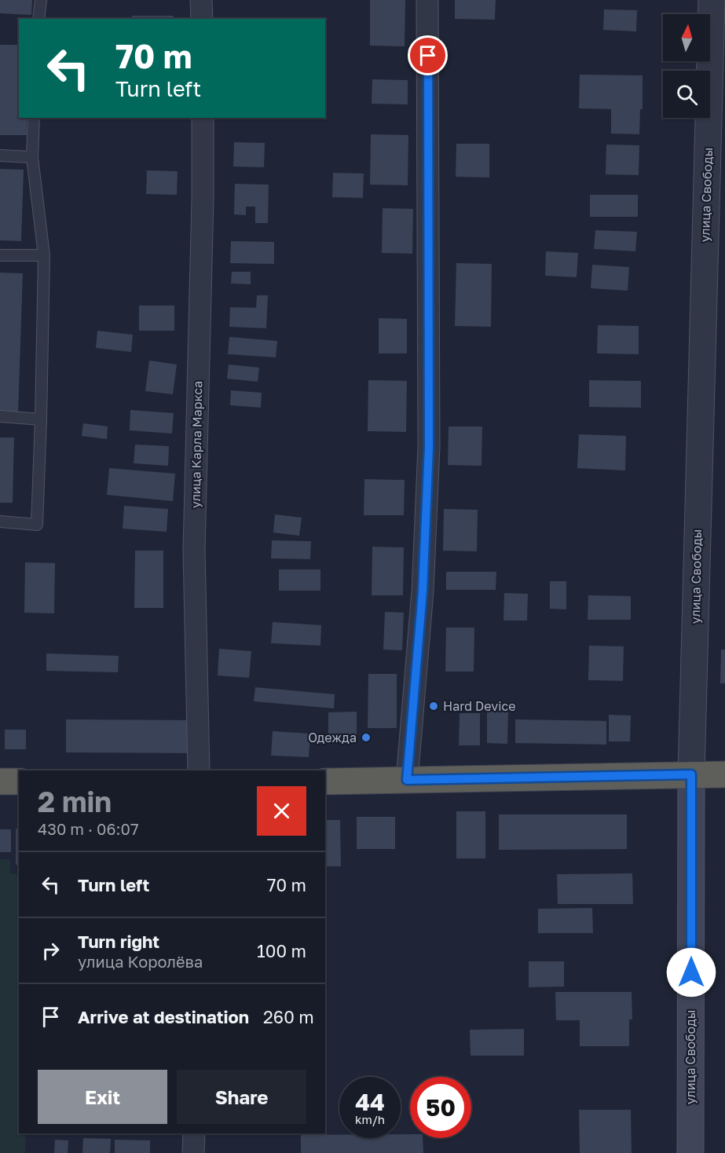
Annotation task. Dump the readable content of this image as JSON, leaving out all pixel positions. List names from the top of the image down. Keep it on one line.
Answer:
{"streets":{"main road":["улица Свободы"],"street":["улица Карла Маркса"]},"places":["Hard Device","Одежда"],"north":"top","page":{"turn":["70 m","Turn left"],"heading":["2 min","430 m · 06:07"],"list":[{"name":"Turn left","value":"70 m"},{"name":"Turn right","note":"улица Королёва","value":"100 m"},{"name":"Arrive at destination","value":"260 m"}],"buttons":["Exit","Share"],"speed":"44 km/h","limit":"50"}}
